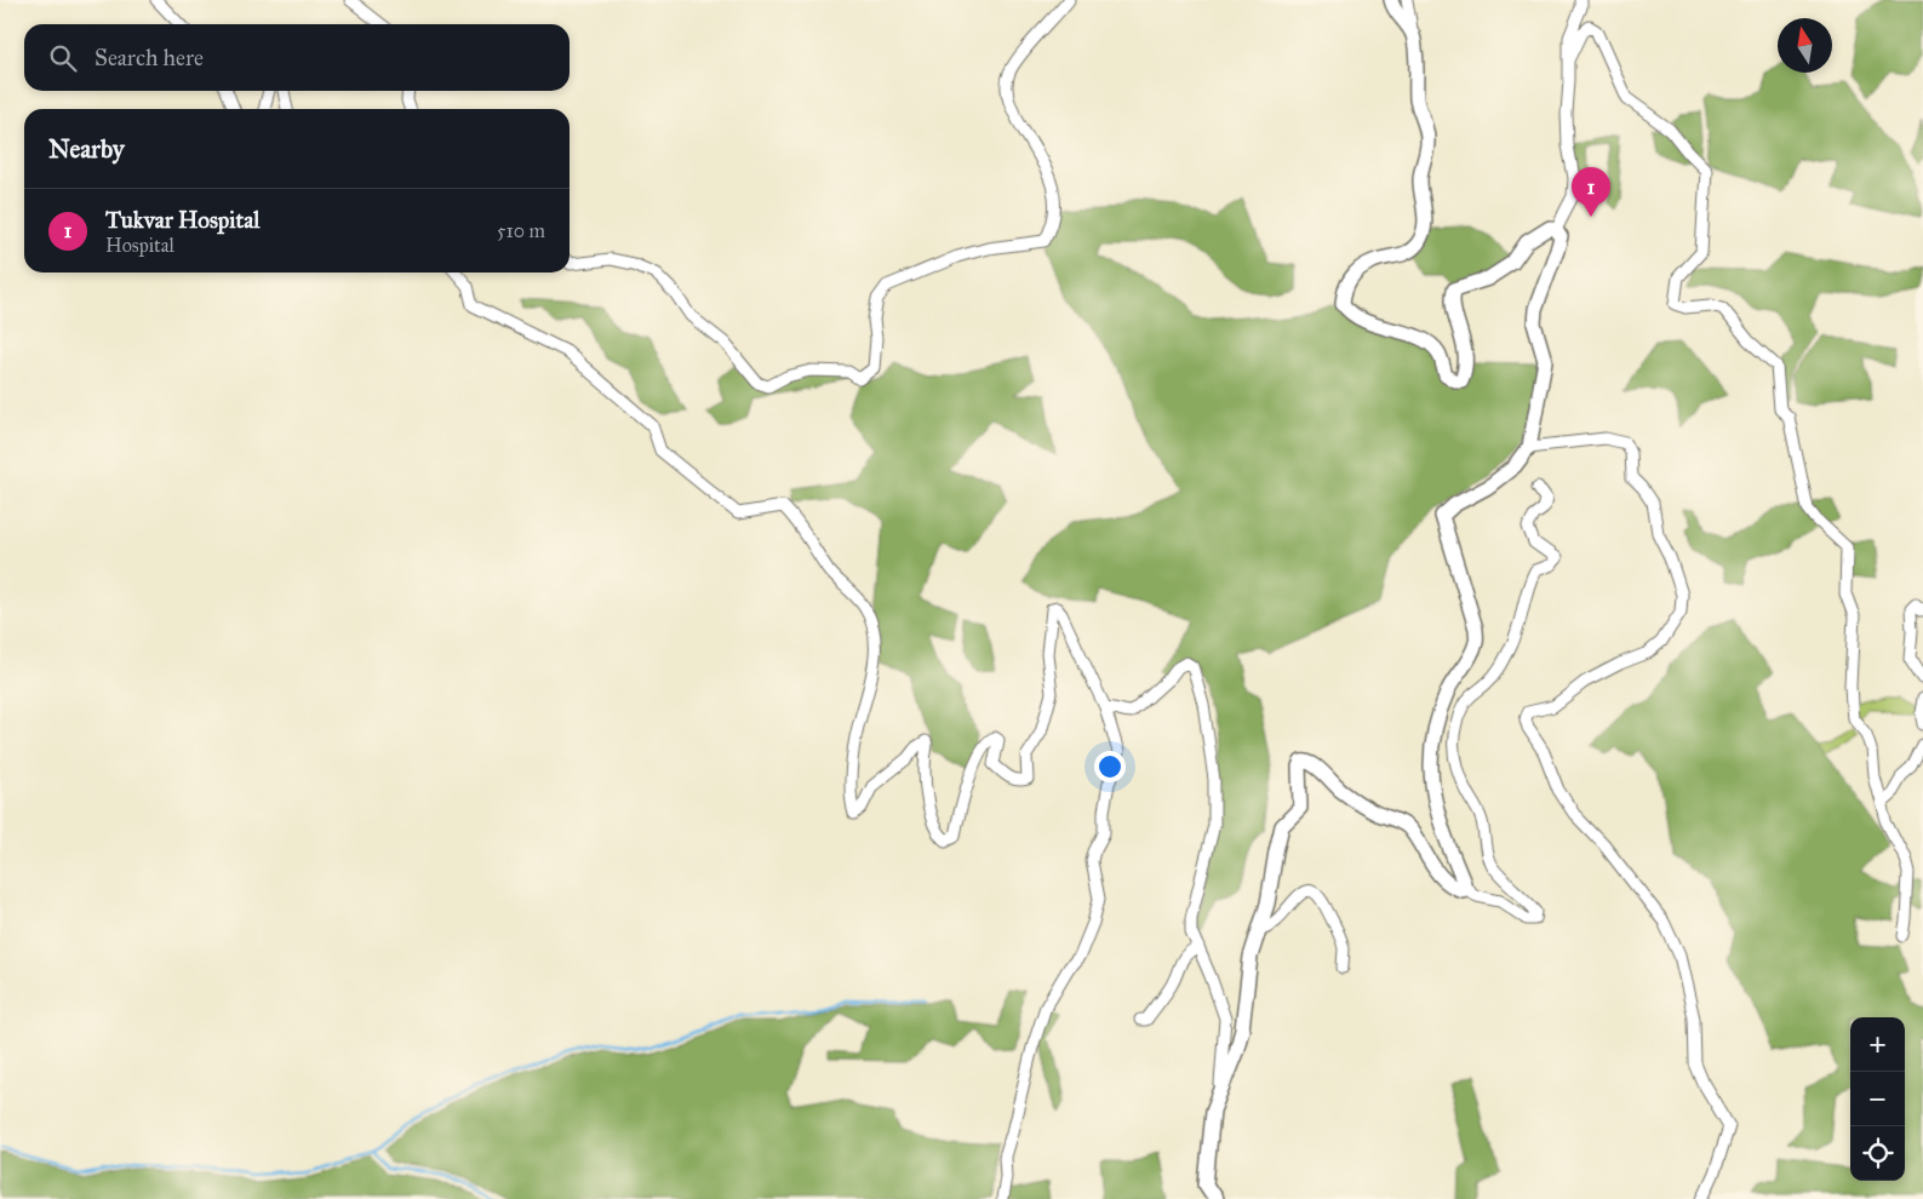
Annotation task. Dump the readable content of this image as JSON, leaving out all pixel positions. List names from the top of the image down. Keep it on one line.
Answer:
{"north":"top","page":{"search":"Search here","heading":"Nearby","pins":"1","list":[{"mark":"1","name":"Tukvar Hospital","note":"Hospital","value":"510 m"}],"map_buttons":["+","−"]}}
